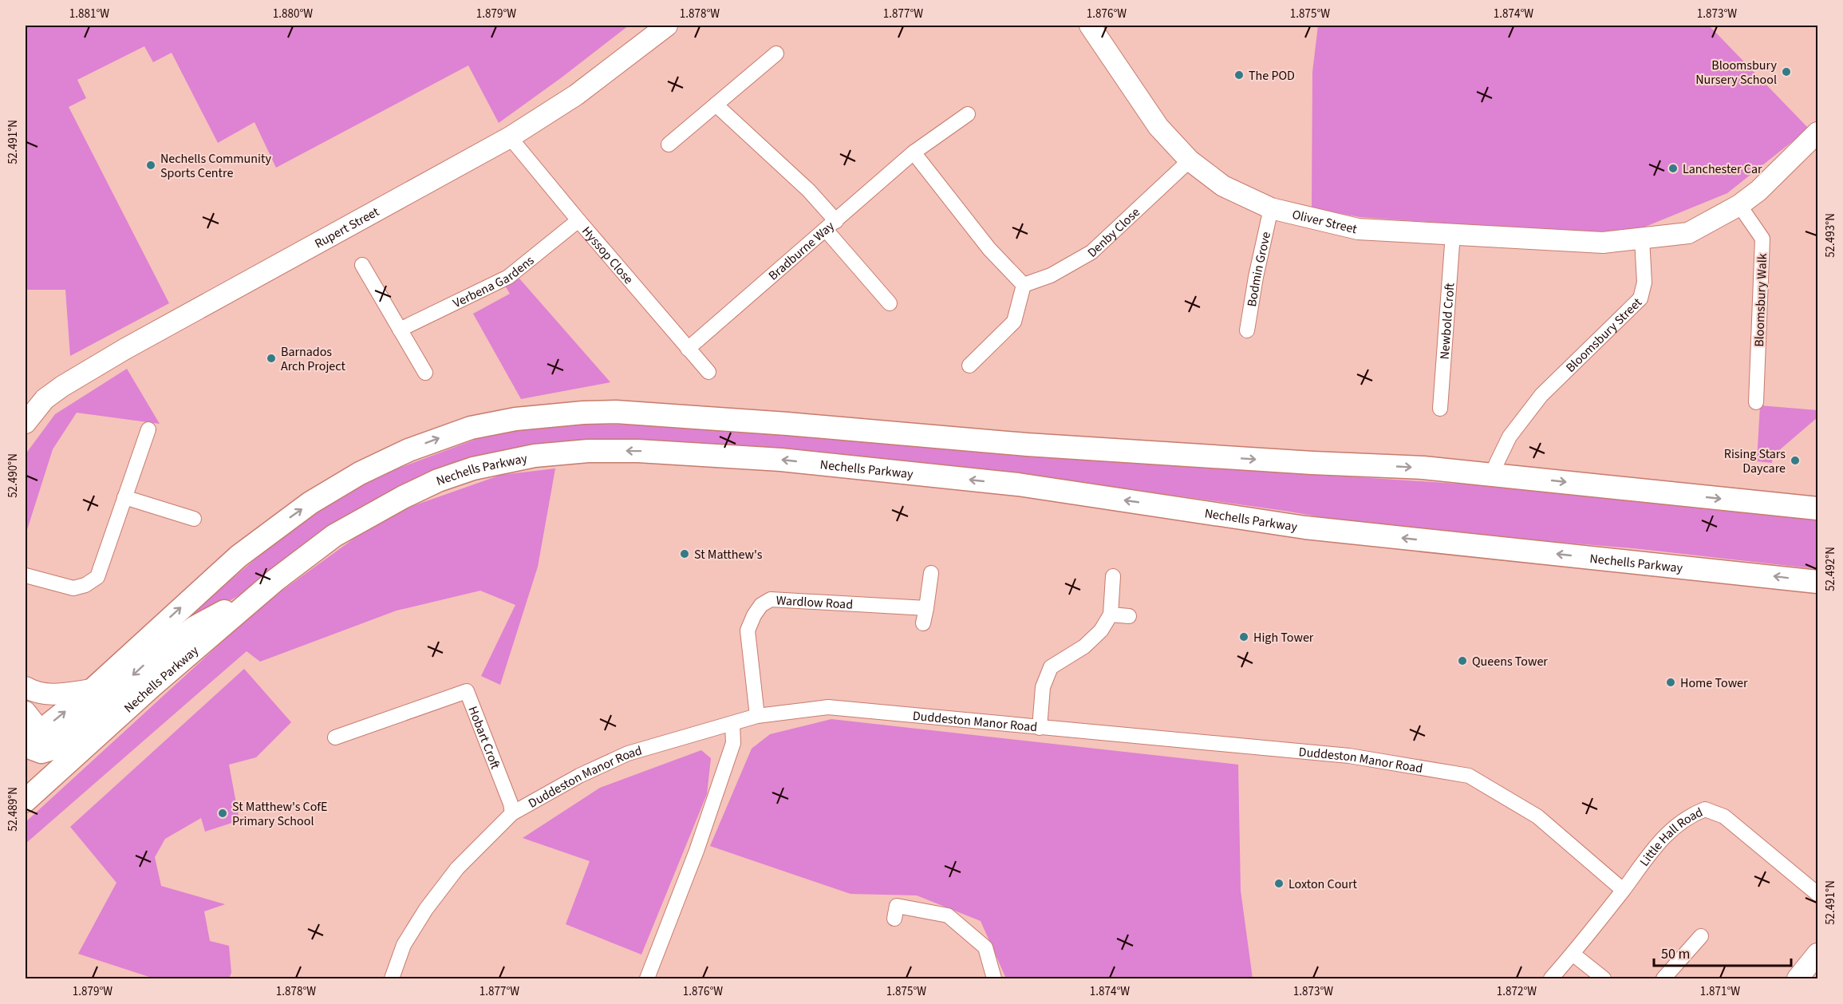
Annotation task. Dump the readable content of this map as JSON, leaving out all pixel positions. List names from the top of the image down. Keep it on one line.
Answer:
{"streets":{"main road":["Nechells Parkway"],"street":["Oliver Street","Rupert Street","Denby Close","Bradburne Way","Hyssop Close","Bodmin Grove","Verbena Gardens","Bloomsbury Walk","Newbold Croft","Bloomsbury Street","Wardlow Road","Duddeston Manor Road","Hobart Croft","Little Hall Road"]},"crossings":[["Oliver Street","Denby Close"],["Oliver Street","Bodmin Grove"],["Oliver Street","Newbold Croft"],["Oliver Street","Bloomsbury Street"],["Rupert Street","Hyssop Close"],["Bradburne Way","Hyssop Close"],["Hyssop Close","Verbena Gardens"],["Wardlow Road","Duddeston Manor Road"],["Duddeston Manor Road","Hobart Croft"],["Duddeston Manor Road","Little Hall Road"]],"places":["Bloomsbury Nursery School","The POD","Nechells Community Sports Centre","Lanchester Car","Barnados Arch Project","Rising Stars Daycare","St Matthew's","High Tower","Queens Tower","Home Tower","St Matthew's CofE Primary School","Loxton Court"],"scale_bar":"50 m","coordinates":["1.881°W","1.880°W","1.879°W","1.878°W","1.877°W","1.876°W","1.875°W","1.874°W","1.873°W","52.491°N","52.493°N","52.490°N","52.492°N","52.489°N","1.872°W","1.871°W"]}
